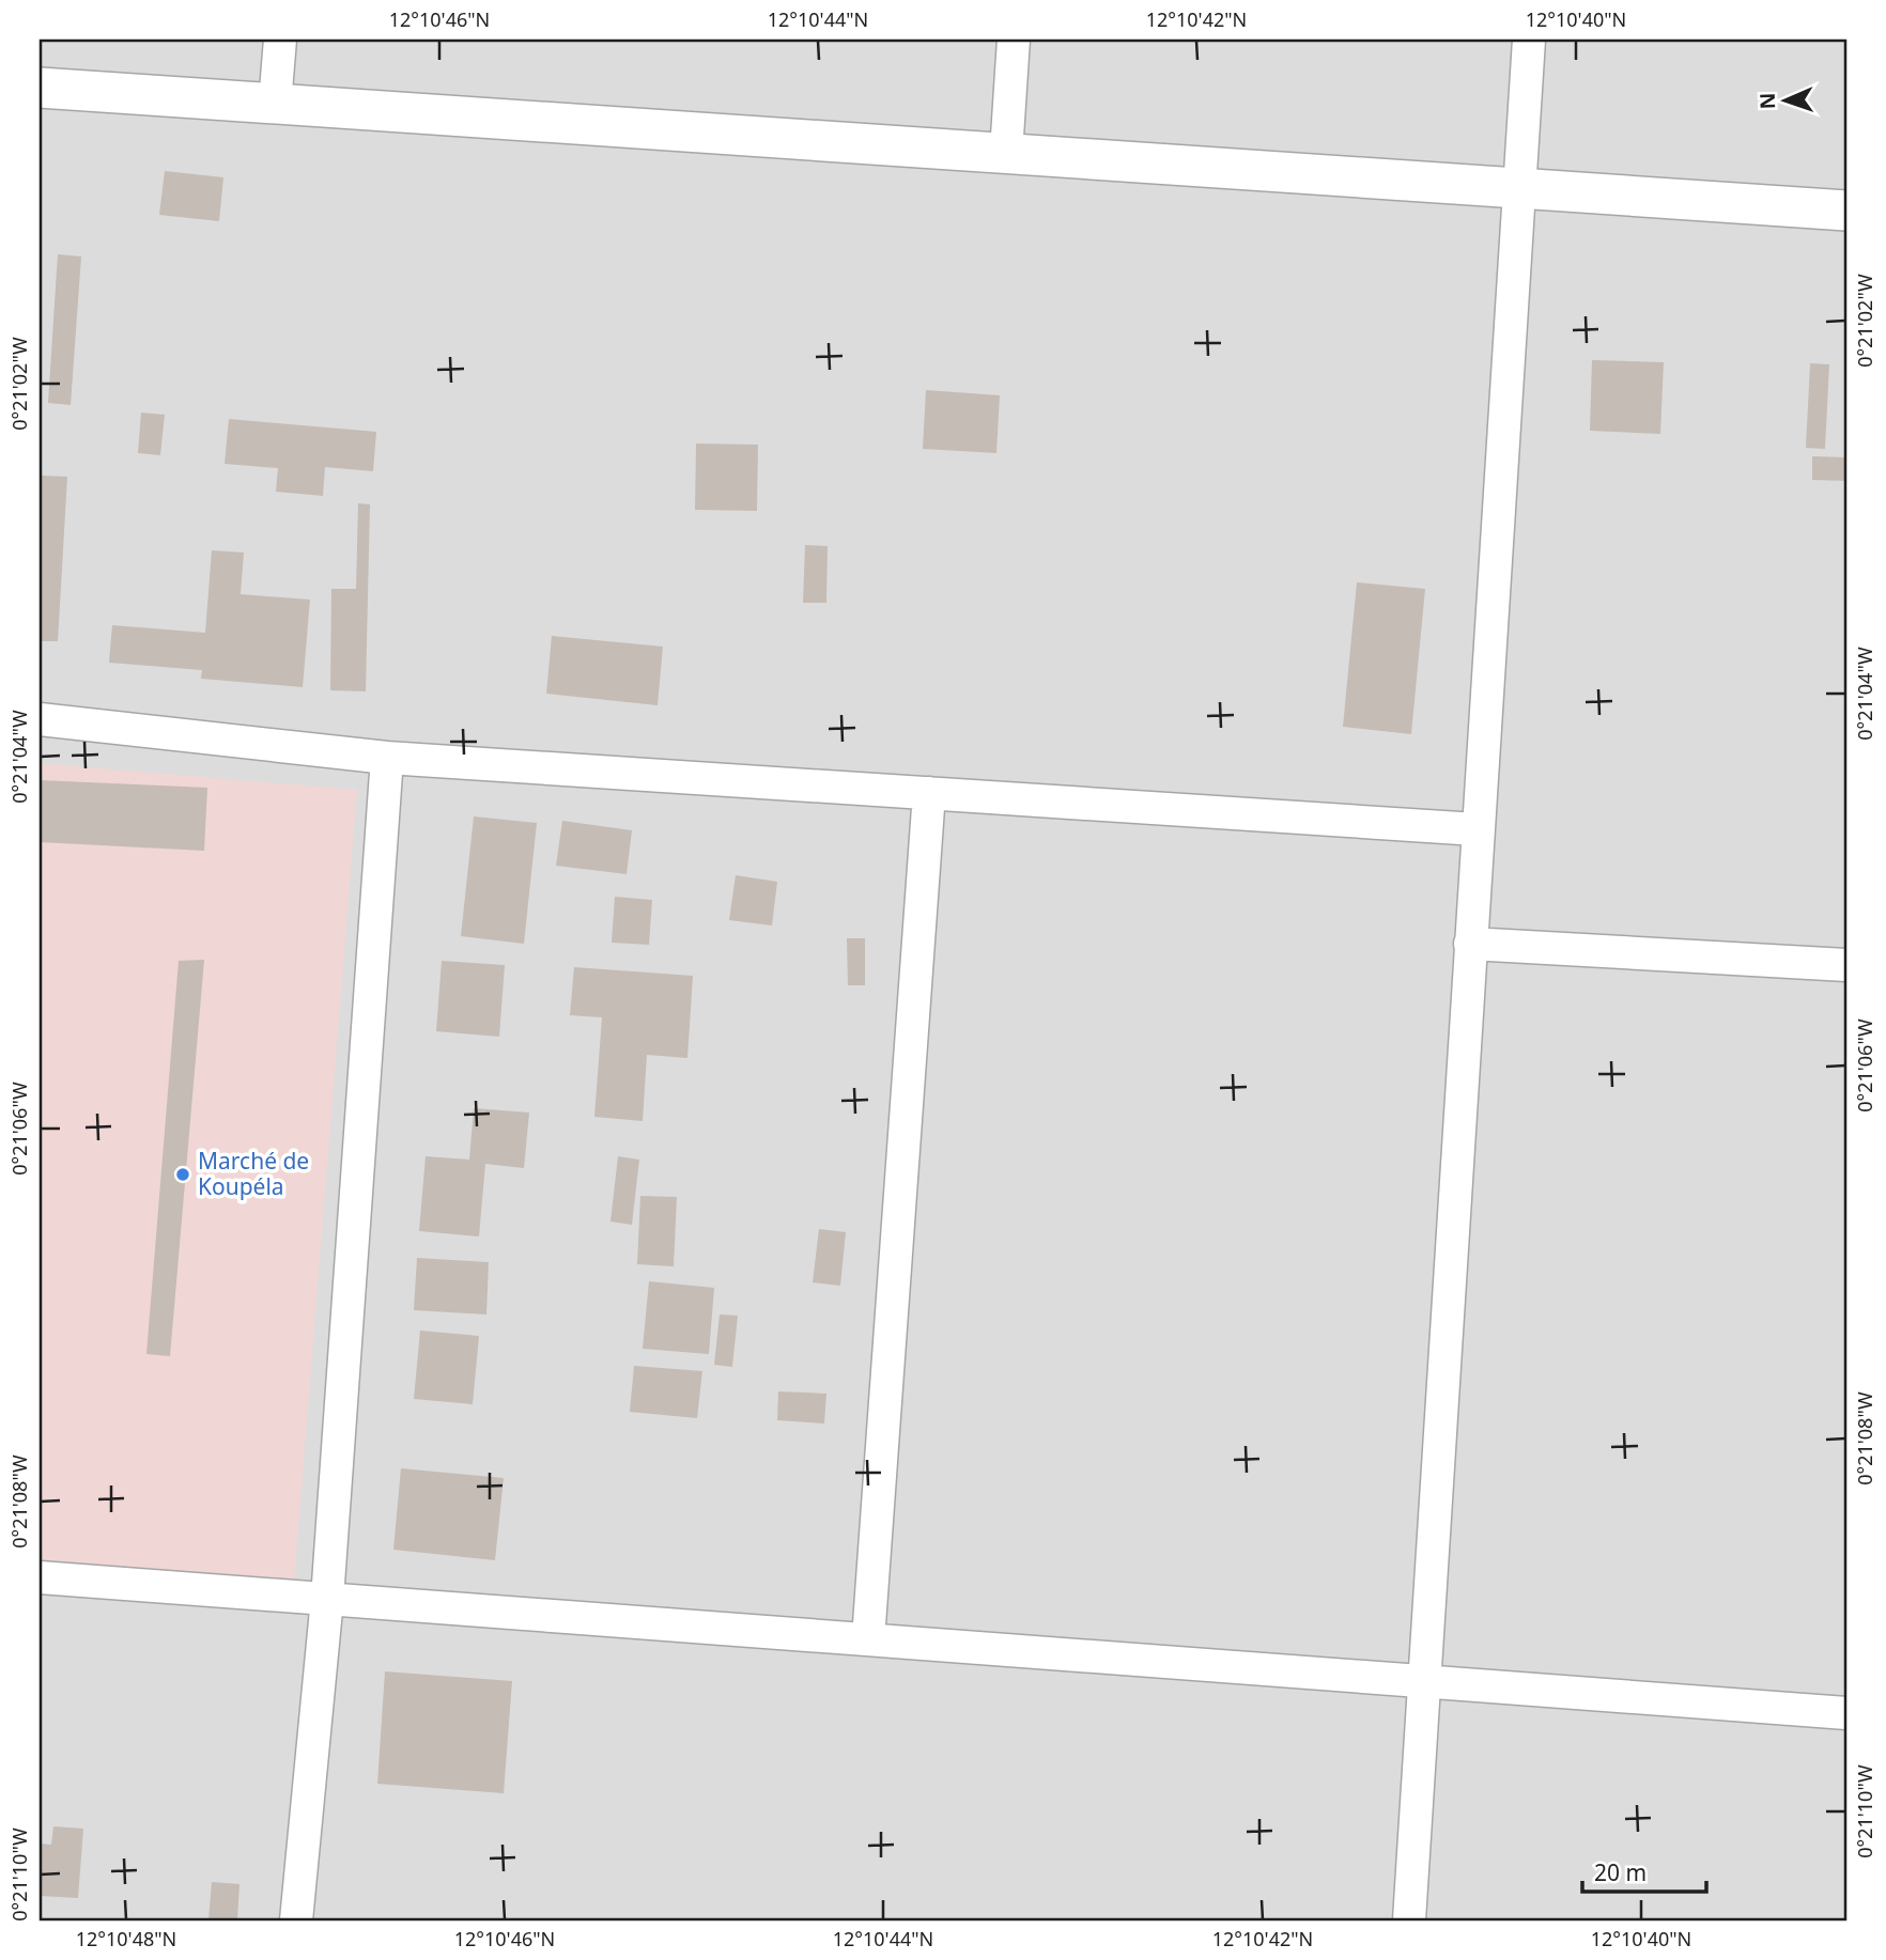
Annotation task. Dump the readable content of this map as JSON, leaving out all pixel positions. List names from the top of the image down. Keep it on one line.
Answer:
{"places":["Marché de Koupéla"],"scale_bar":"20 m","north":"left","coordinates":["12°10'46\"N","12°10'44\"N","12°10'42\"N","12°10'40\"N","0°21'02\"W","0°21'04\"W","0°21'06\"W","0°21'08\"W","0°21'10\"W","12°10'48\"N"]}
